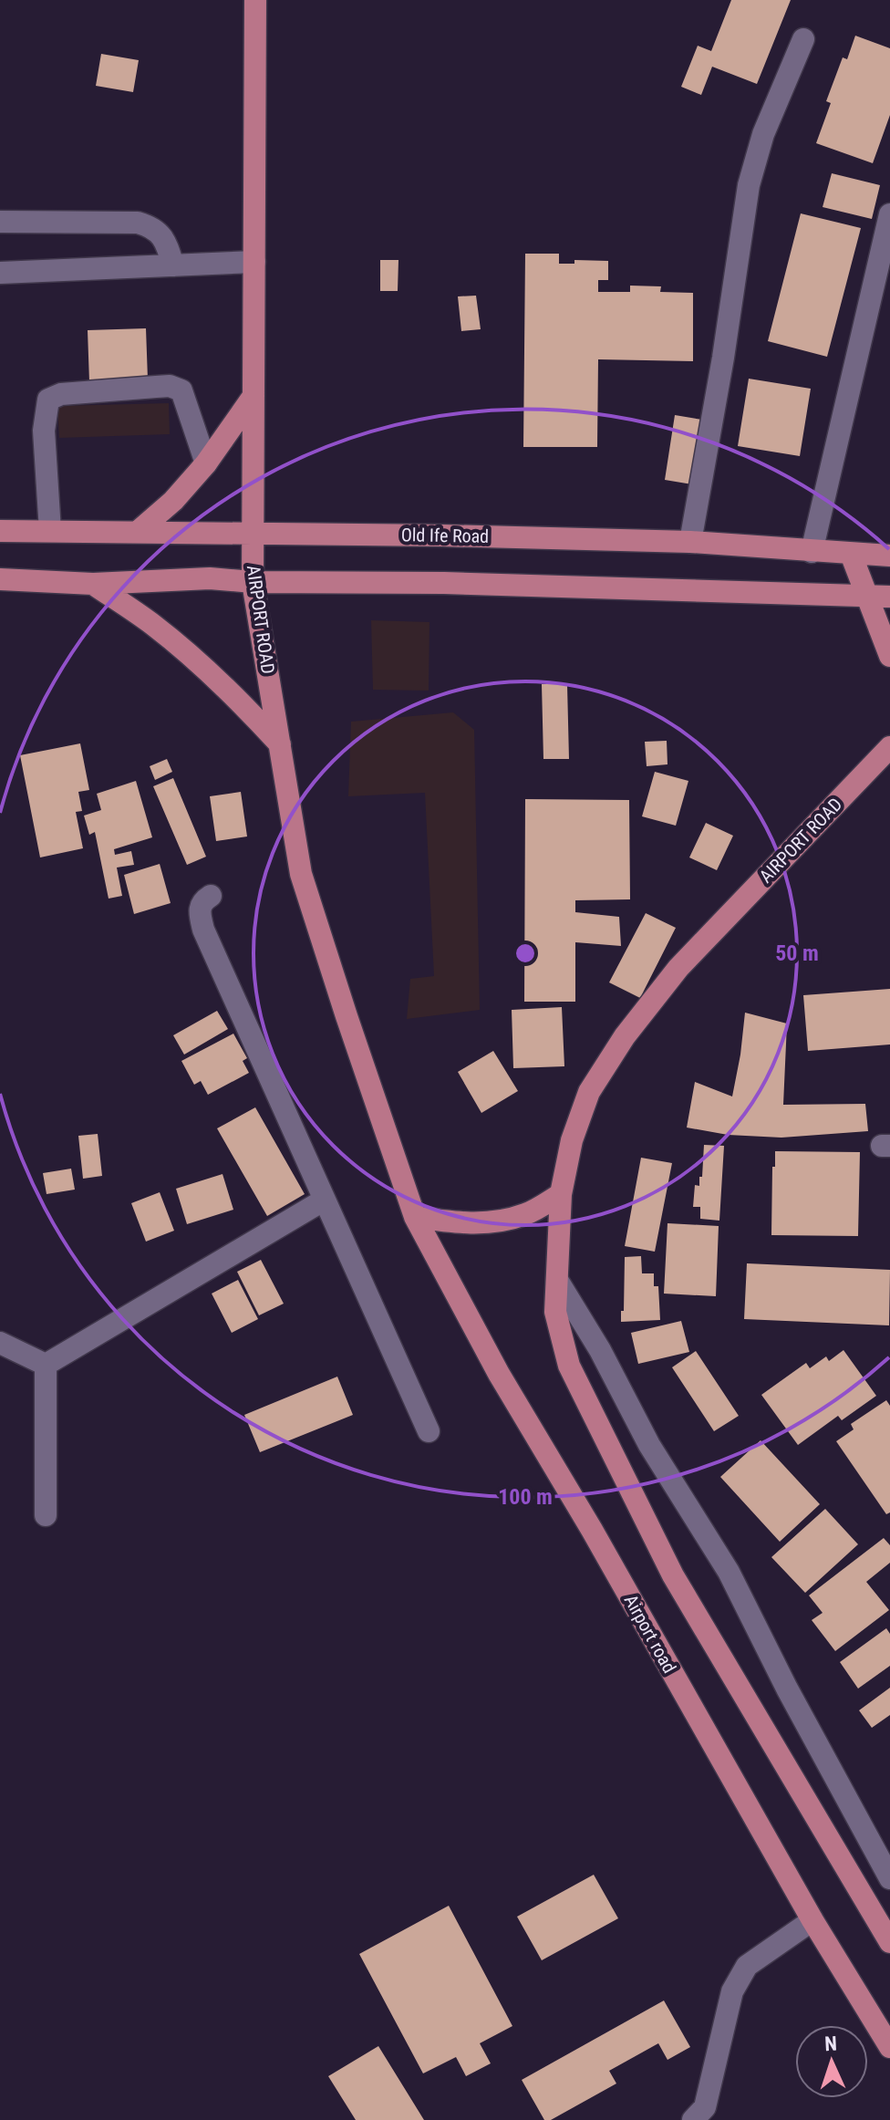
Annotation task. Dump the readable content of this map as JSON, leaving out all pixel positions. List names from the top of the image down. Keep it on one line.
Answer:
{"streets":{"main road":["Old Ife Road","AIRPORT ROAD","Airport road"]},"crossings":[["Old Ife Road","AIRPORT ROAD"],["AIRPORT ROAD","Airport road"]],"north":"top","rings":["50 m","100 m"]}
